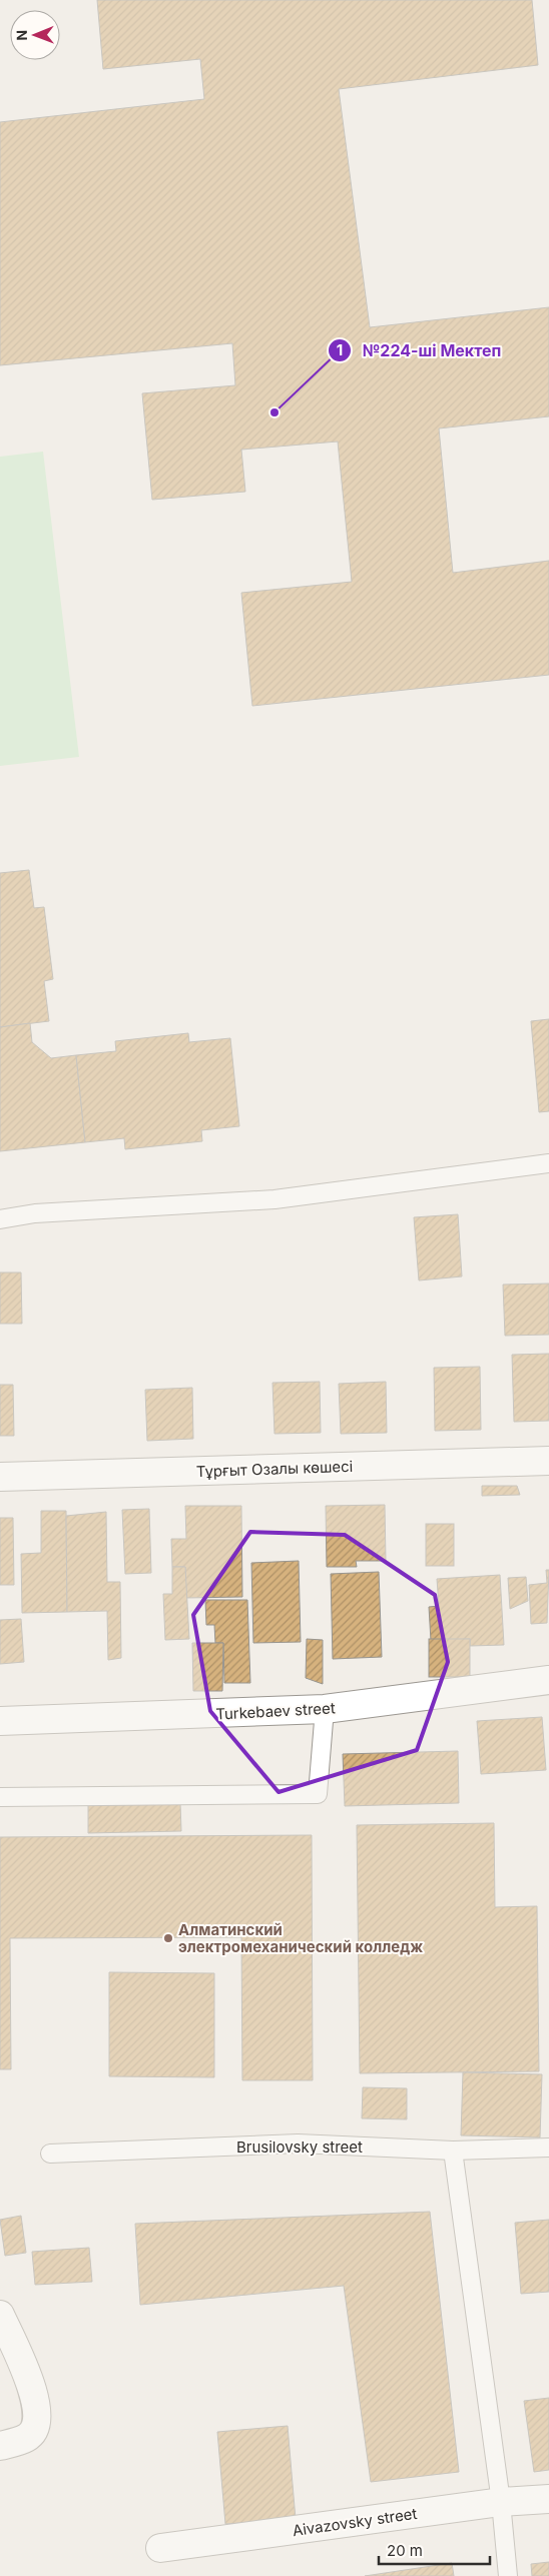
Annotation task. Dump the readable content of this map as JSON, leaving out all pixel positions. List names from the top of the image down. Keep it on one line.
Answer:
{"streets":{"street":["Тұрғыт Озалы көшесі","Turkebaev street","Aivazovsky street"],"lane":["Brusilovsky street"]},"places":["№224-ші Мектеп","Алматинский электромеханический колледж"],"scale_bar":"20 m","north":"left"}
